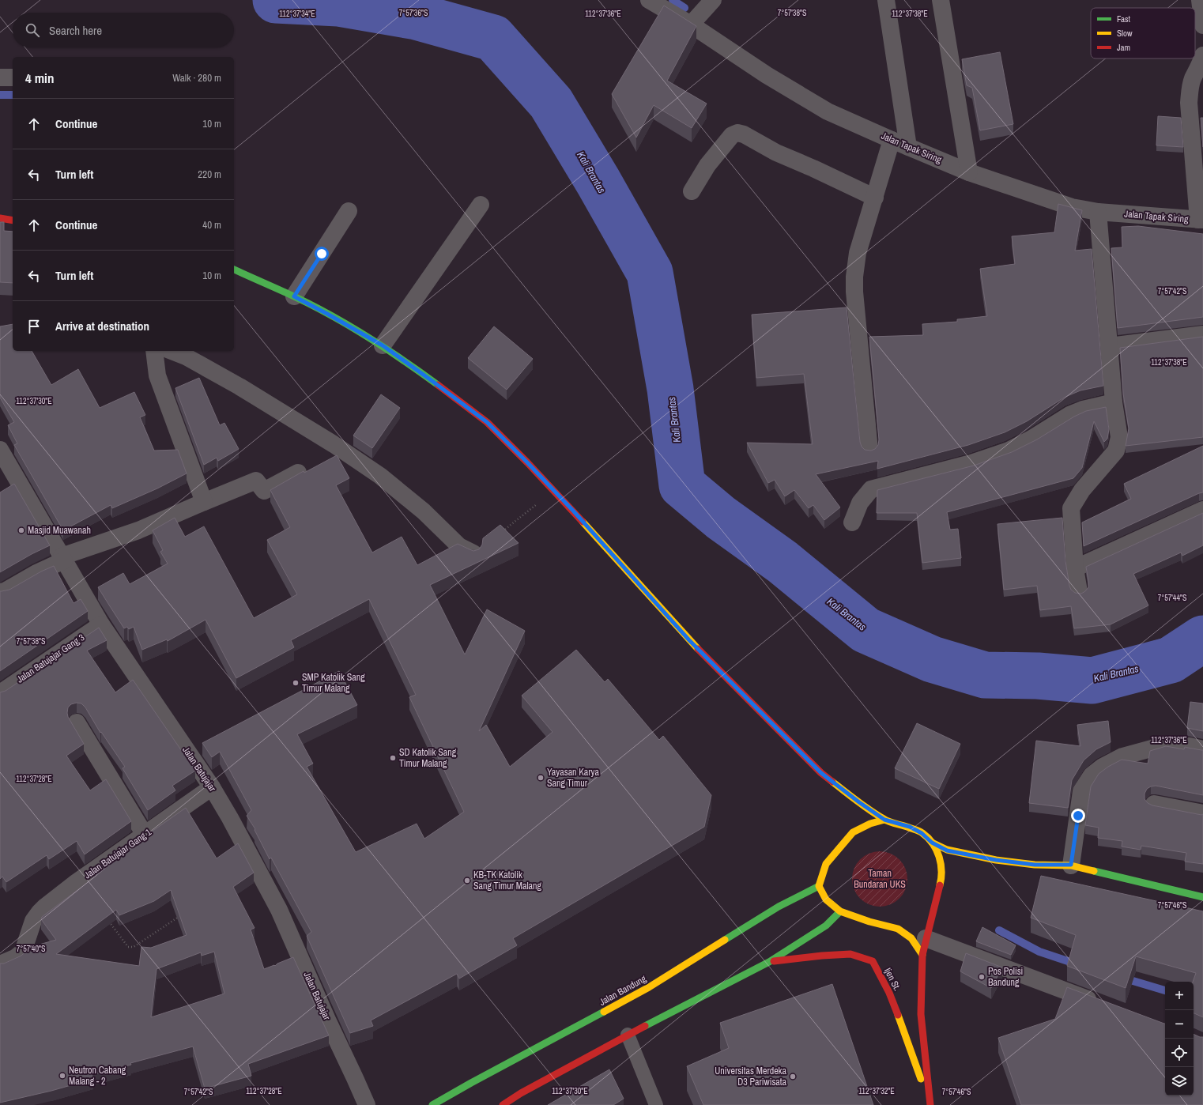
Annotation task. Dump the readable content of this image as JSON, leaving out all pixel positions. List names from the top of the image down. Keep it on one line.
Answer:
{"streets":{"main road":["Ijen St.","Jalan Bandung"],"street":["Jalan Tapak Siring","Jalan Batujajar Gang 3","Jalan Batujajar","Jalan Batujajar Gang 1"]},"crossings":[["Jalan Batujajar Gang 3","Jalan Batujajar"],["Jalan Batujajar","Jalan Batujajar Gang 1"]],"water":["Kali Brantas"],"parks":["Taman Bundaran UKS"],"places":["Masjid Muawanah","SMP Katolik Sang Timur Malang","SD Katolik Sang Timur Malang","Yayasan Karya Sang Timur","KB-TK Katolik Sang Timur Malang","Pos Polisi Bandung","Neutron Cabang Malang - 2","Universitas Merdeka D3 Pariwisata"],"legend":["Fast","Slow","Jam"],"page":{"search":"Search here","heading":["4 min","Walk · 280 m"],"list":[["Continue","10 m"],["Turn left","220 m"],["Continue","40 m"],["Turn left","10 m"],"Arrive at destination"],"map_buttons":["+","−"]},"coordinates":["7°57'36\"S","7°57'38\"S","112°37'34\"E","112°37'36\"E","112°37'38\"E","7°57'42\"S","112°37'30\"E","7°57'44\"S","112°37'28\"E","7°57'46\"S","7°57'40\"S","112°37'32\"E"]}
